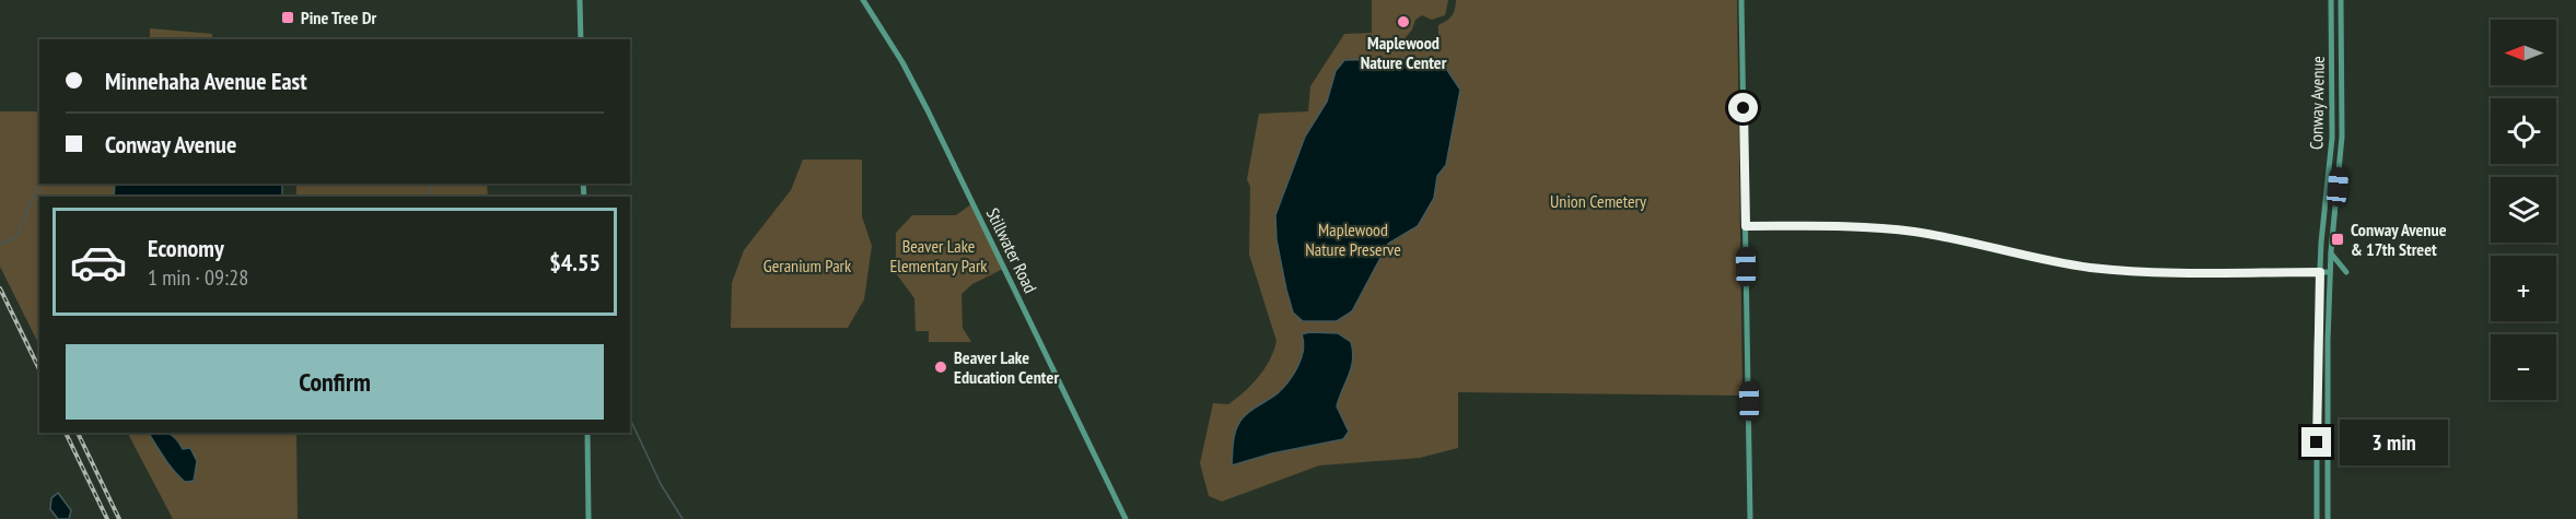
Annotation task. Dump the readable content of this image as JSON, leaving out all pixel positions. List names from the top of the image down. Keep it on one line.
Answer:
{"streets":{"street":["Conway Avenue","Stillwater Road"]},"parks":["Union Cemetery","Maplewood Nature Preserve","Beaver Lake Elementary Park","Geranium Park"],"places":{"transit":["Pine Tree Dr","Conway Avenue & 17th Street"],"other":["Maplewood Nature Center","Beaver Lake Education Center"]},"north":"left","page":{"map_buttons":["+","−"],"banner":["Minnehaha Avenue East","Conway Avenue"],"list":[{"name":"Economy","note":"1 min · 09:28","value":"$4.55"}],"buttons":"Confirm","bubble":"3 min"}}
